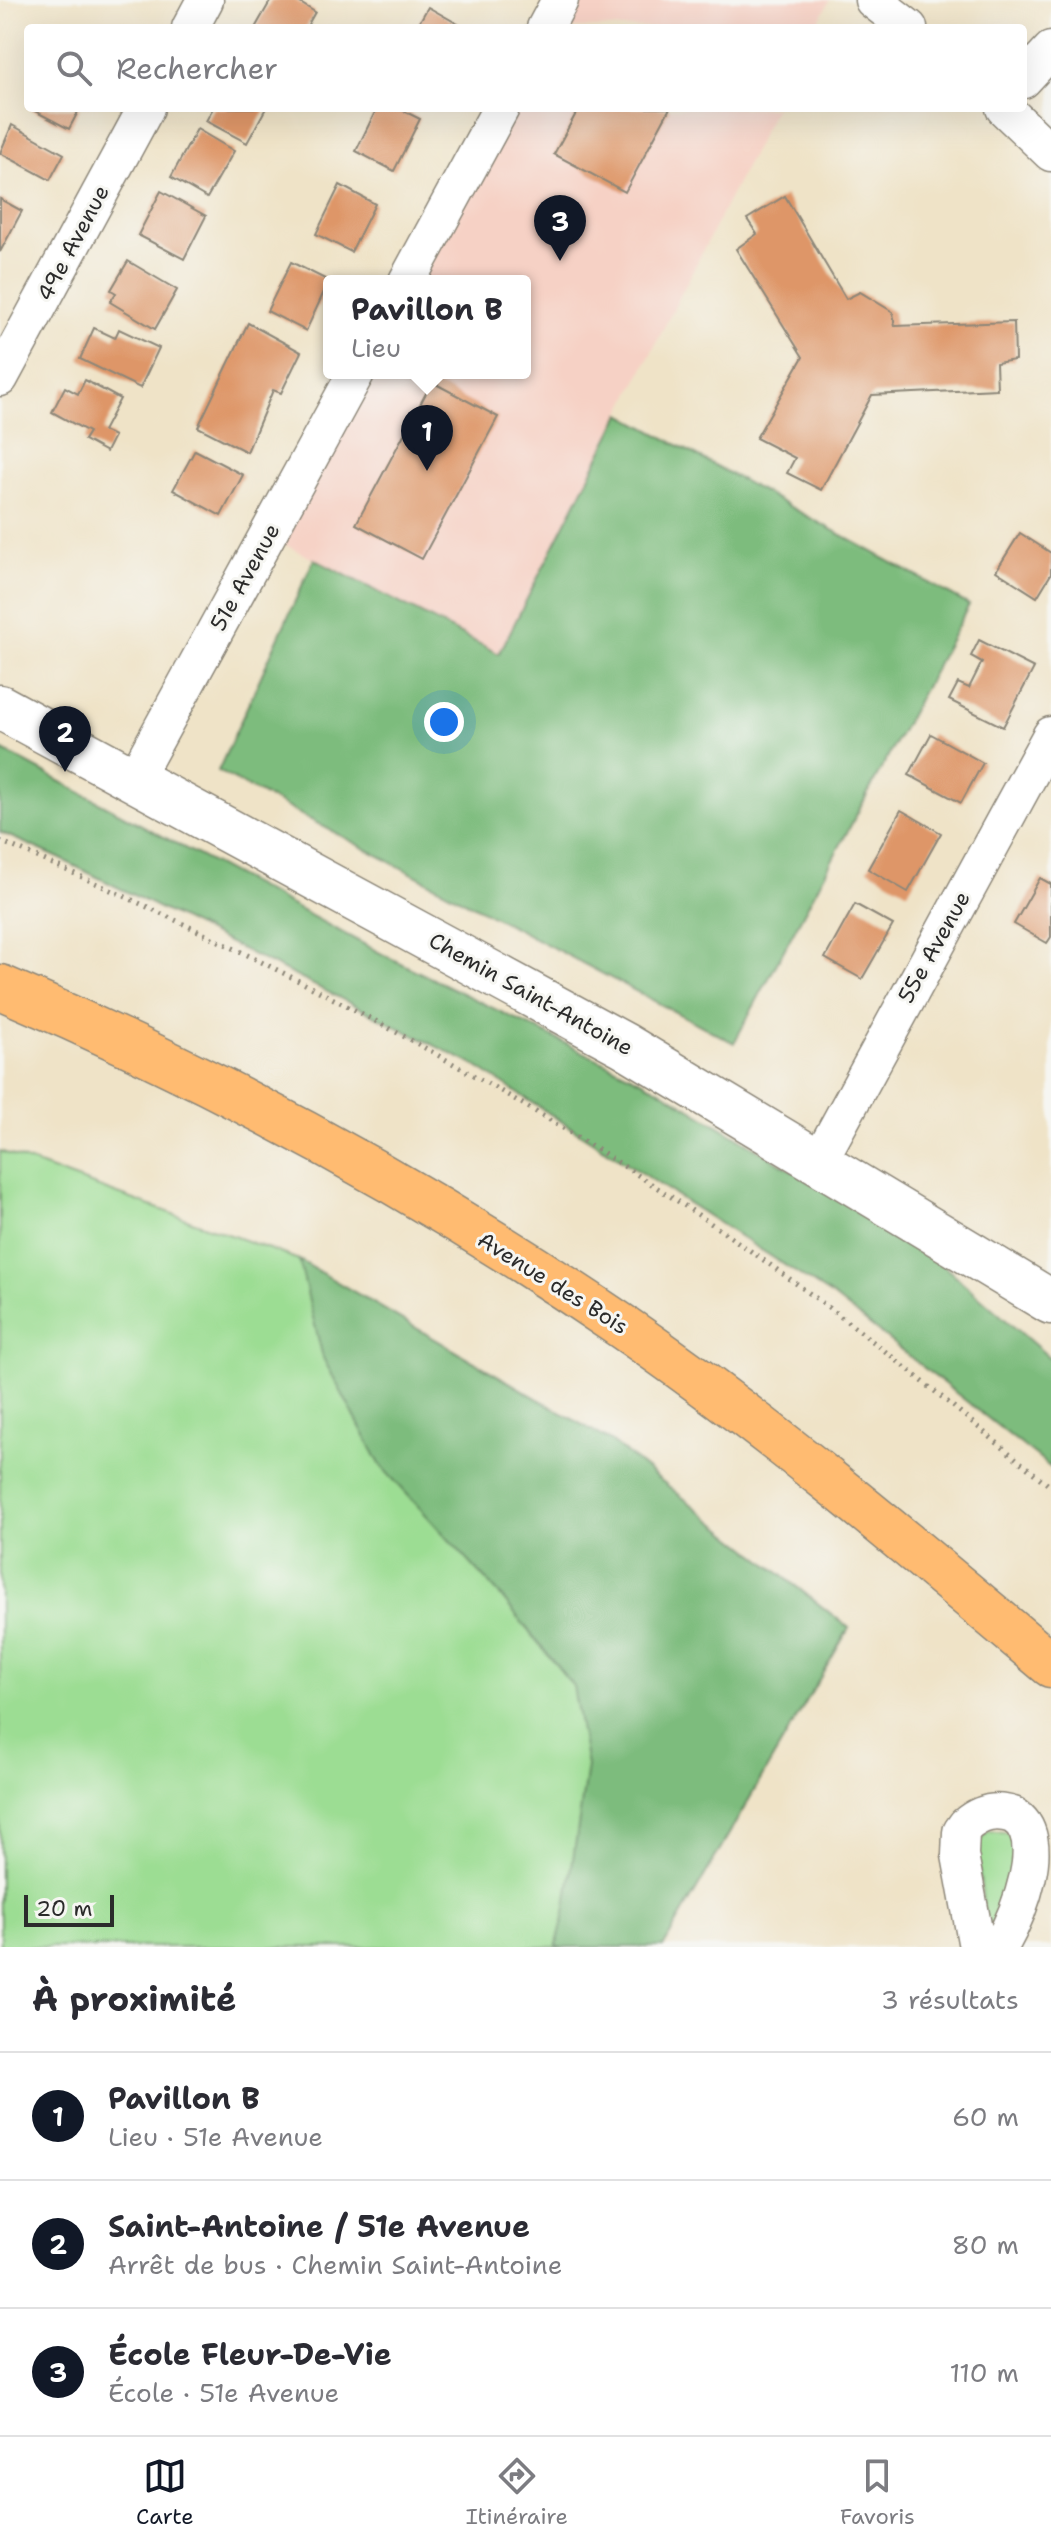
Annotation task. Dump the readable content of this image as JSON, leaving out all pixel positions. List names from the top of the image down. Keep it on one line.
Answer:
{"streets":{"main road":["Avenue des Bois"],"street":["49e Avenue","51e Avenue","55e Avenue","Chemin Saint-Antoine"]},"crossings":[["51e Avenue","Chemin Saint-Antoine"],["55e Avenue","Chemin Saint-Antoine"]],"scale_bar":"20 m","page":{"search":"Rechercher","pins":["3","1","2"],"popup":["Pavillon B","Lieu"],"scale":"20 m","heading":["À proximité","3 résultats"],"list":[{"mark":"1","name":"Pavillon B","note":"Lieu · 51e Avenue","value":"60 m"},{"mark":"2","name":"Saint-Antoine / 51e Avenue","note":"Arrêt de bus · Chemin Saint-Antoine","value":"80 m"},{"mark":"3","name":"École Fleur-De-Vie","note":"École · 51e Avenue","value":"110 m"}],"nav":["Carte","Itinéraire","Favoris"]}}
